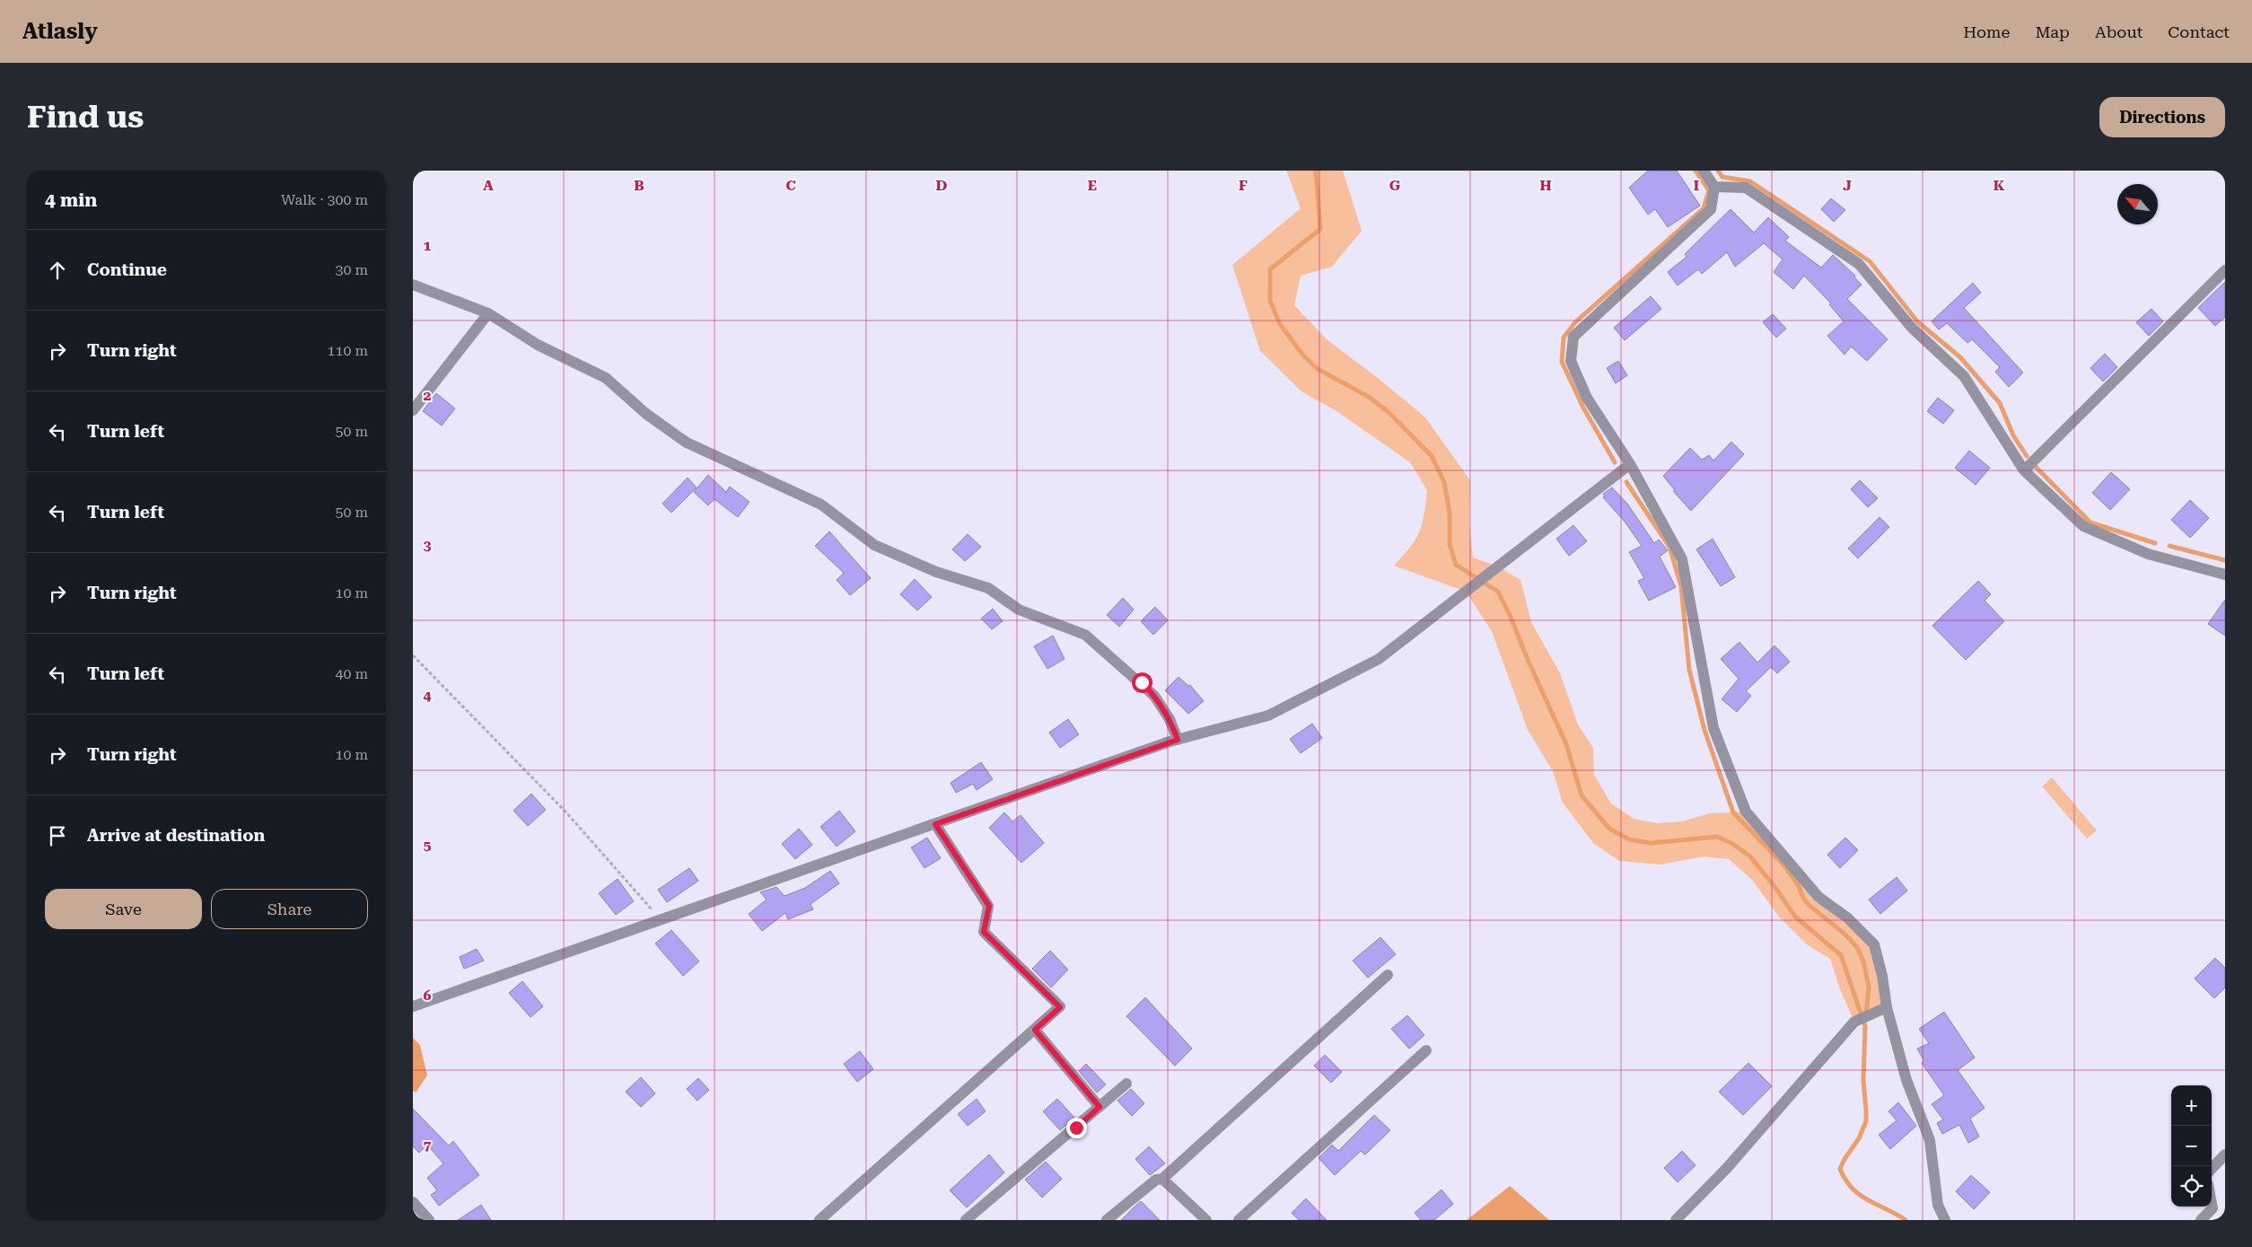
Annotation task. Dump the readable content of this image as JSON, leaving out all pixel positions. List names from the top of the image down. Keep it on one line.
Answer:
{"north":"top left","page":{"header":"Atlasly","nav":["Home","Map","About","Contact"],"buttons":["Directions",["Save","Share"]],"title":"Find us","heading":["4 min","Walk · 300 m"],"list":[["Continue","30 m"],["Turn right","110 m"],["Turn left","50 m"],["Turn left","50 m"],["Turn right","10 m"],["Turn left","40 m"],["Turn right","10 m"],"Arrive at destination"],"map_buttons":["+","−"]},"grid":{"columns":["A","B","C","D","E","F","G","H","I","J","K"],"rows":["1","2","3","4","5","6","7"]}}
